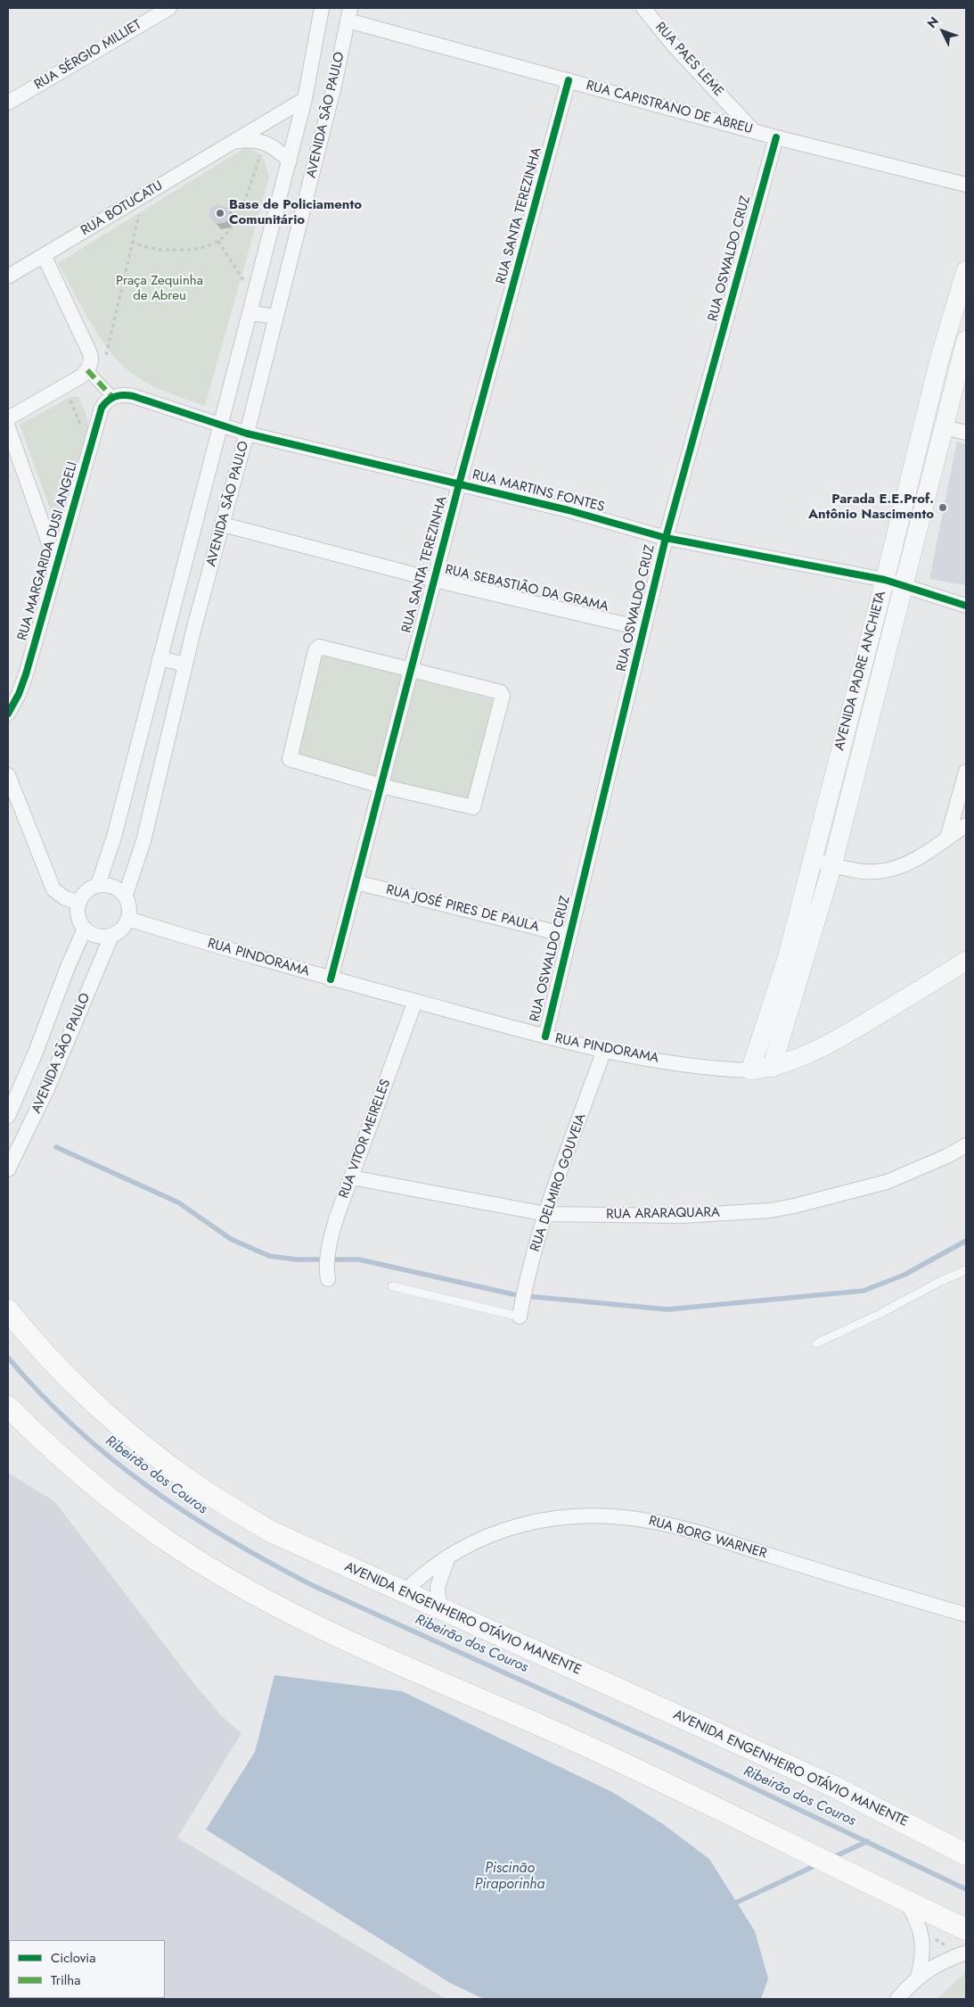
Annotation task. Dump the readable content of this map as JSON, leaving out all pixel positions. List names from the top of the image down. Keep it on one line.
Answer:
{"streets":{"main road":["AVENIDA ENGENHEIRO OTÁVIO MANENTE"],"street":["RUA SÉRGIO MILLIET","RUA PAES LEME","RUA CAPISTRANO DE ABREU","AVENIDA SÃO PAULO","RUA BOTUCATU","RUA SANTA TEREZINHA","RUA OSWALDO CRUZ","RUA MARTINS FONTES","RUA MARGARIDA DUSI ANGELI","RUA SEBASTIÃO DA GRAMA","AVENIDA PADRE ANCHIETA","RUA JOSÉ PIRES DE PAULA","RUA PINDORAMA","RUA VITOR MEIRELES","RUA DELMIRO GOUVEIA","RUA ARARAQUARA","RUA BORG WARNER"]},"crossings":[["RUA PAES LEME","RUA CAPISTRANO DE ABREU"],["RUA CAPISTRANO DE ABREU","AVENIDA SÃO PAULO"],["RUA CAPISTRANO DE ABREU","RUA SANTA TEREZINHA"],["RUA CAPISTRANO DE ABREU","RUA OSWALDO CRUZ"],["AVENIDA SÃO PAULO","RUA BOTUCATU"],["AVENIDA SÃO PAULO","RUA MARTINS FONTES"],["AVENIDA SÃO PAULO","RUA SEBASTIÃO DA GRAMA"],["AVENIDA SÃO PAULO","RUA PINDORAMA"],["RUA SANTA TEREZINHA","RUA MARTINS FONTES"],["RUA SANTA TEREZINHA","RUA SEBASTIÃO DA GRAMA"],["RUA SANTA TEREZINHA","RUA JOSÉ PIRES DE PAULA"],["RUA SANTA TEREZINHA","RUA PINDORAMA"],["RUA OSWALDO CRUZ","RUA MARTINS FONTES"],["RUA OSWALDO CRUZ","RUA SEBASTIÃO DA GRAMA"],["RUA OSWALDO CRUZ","RUA JOSÉ PIRES DE PAULA"],["RUA OSWALDO CRUZ","RUA PINDORAMA"],["RUA MARTINS FONTES","RUA MARGARIDA DUSI ANGELI"],["RUA MARTINS FONTES","AVENIDA PADRE ANCHIETA"],["AVENIDA PADRE ANCHIETA","RUA PINDORAMA"],["RUA PINDORAMA","RUA VITOR MEIRELES"],["RUA PINDORAMA","RUA DELMIRO GOUVEIA"],["RUA VITOR MEIRELES","RUA ARARAQUARA"],["RUA DELMIRO GOUVEIA","RUA ARARAQUARA"],["RUA BORG WARNER","AVENIDA ENGENHEIRO OTÁVIO MANENTE"]],"water":["Ribeirão dos Couros","Piscinão Piraporinha"],"parks":["Praça Zequinha de Abreu"],"places":["Base de Policiamento Comunitário","Parada E.E.Prof. Antônio Nascimento"],"legend":["Ciclovia","Trilha"],"north":"top left"}
